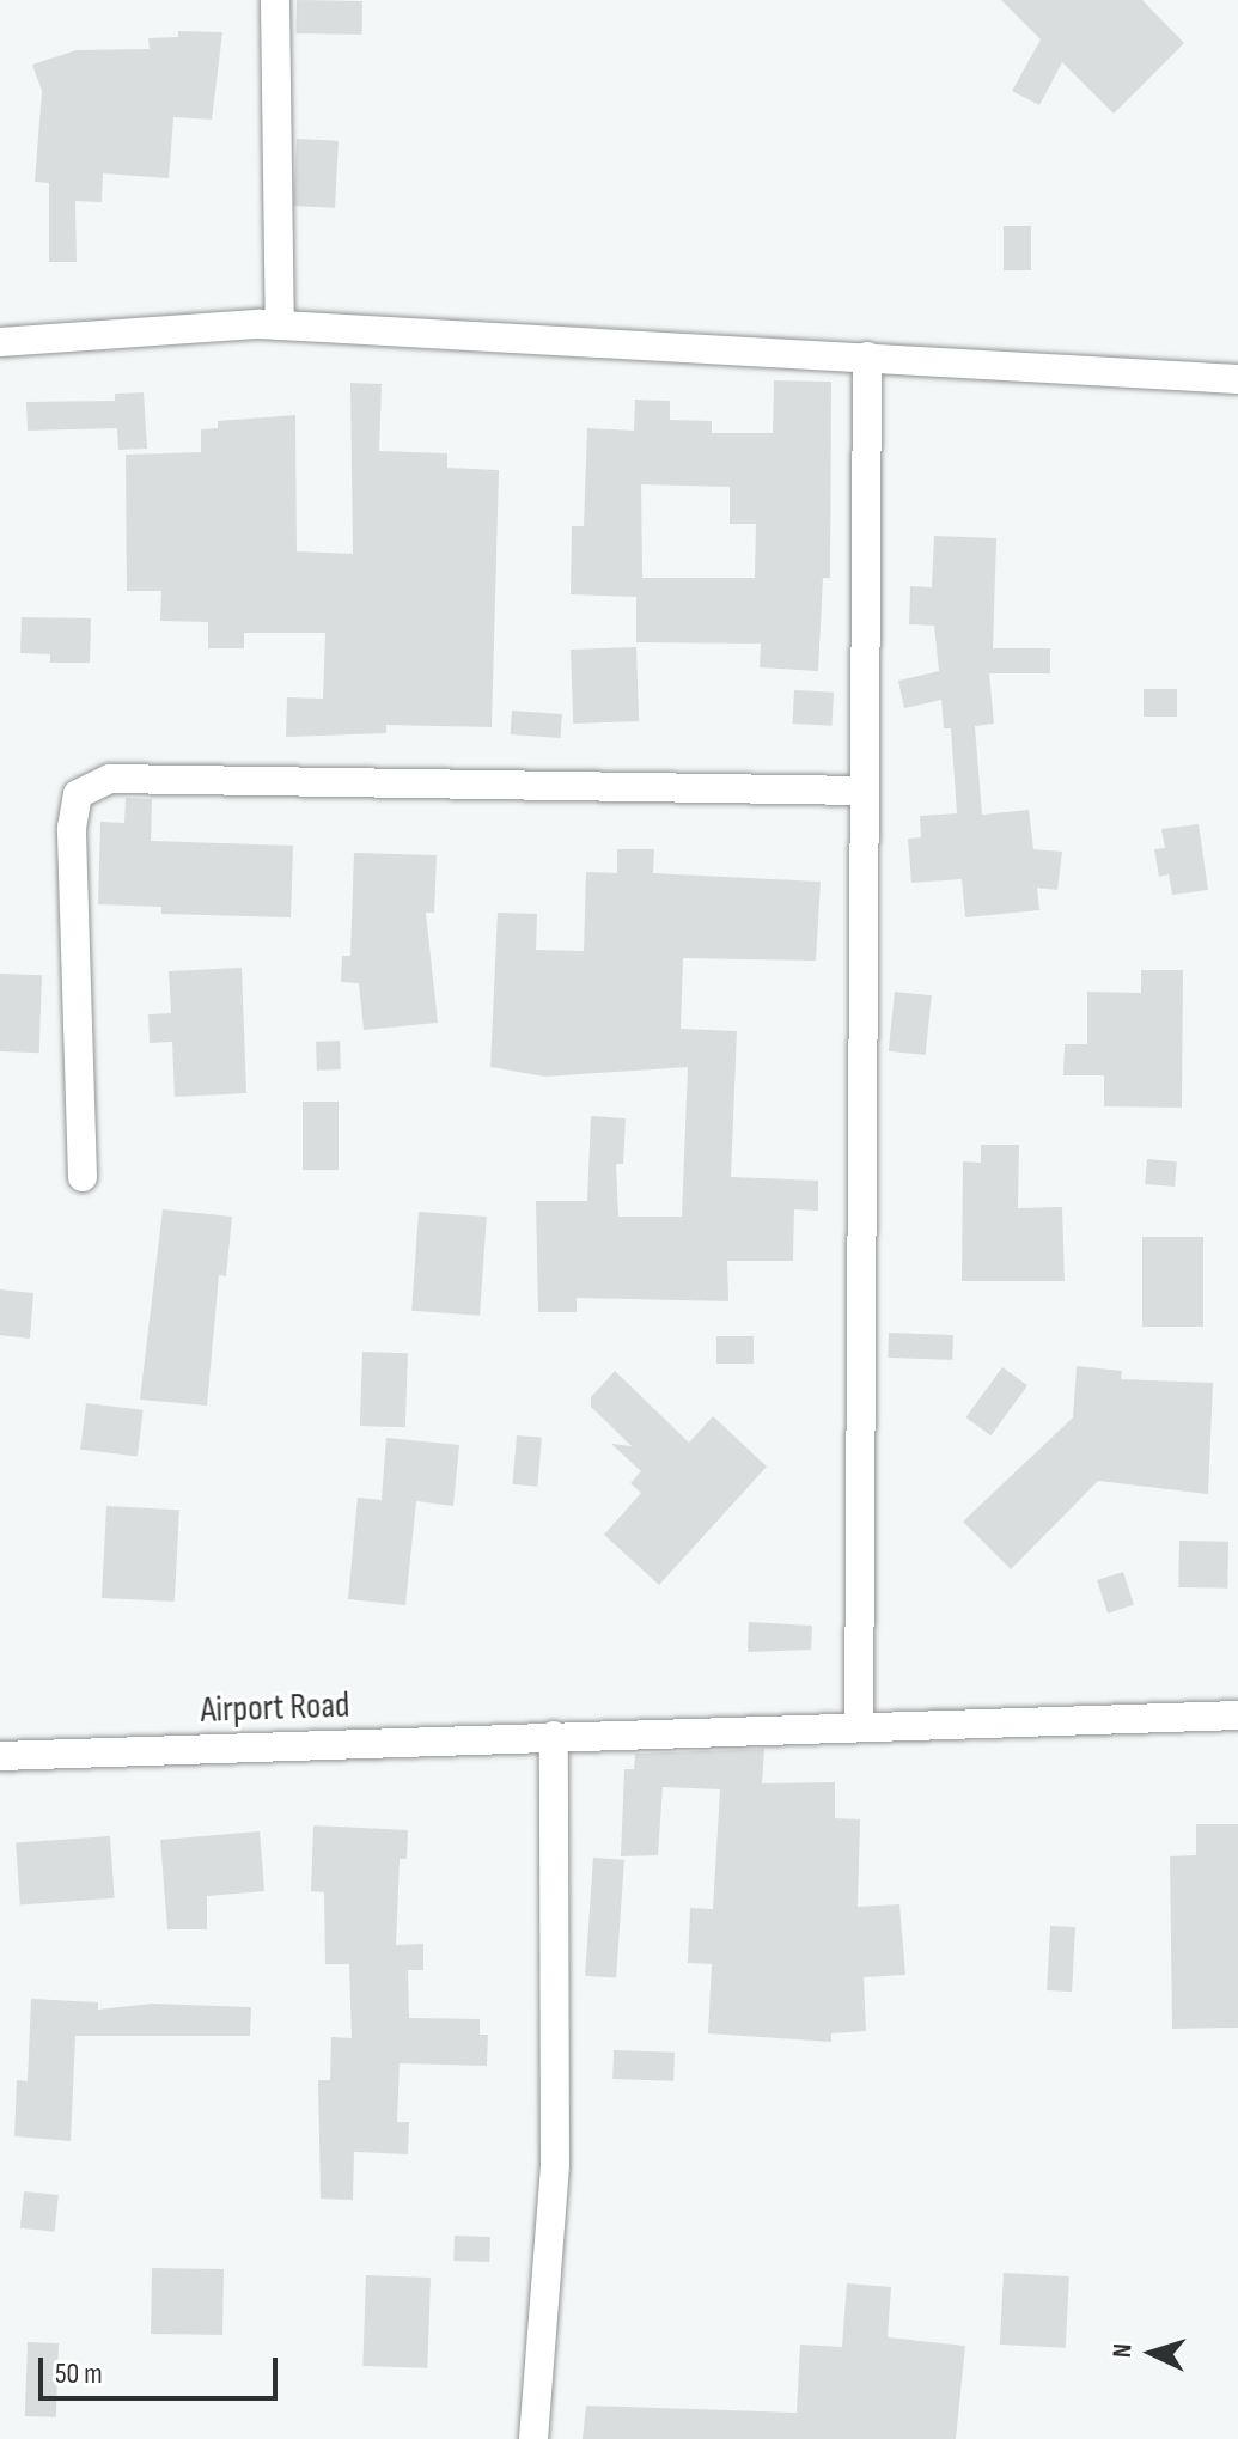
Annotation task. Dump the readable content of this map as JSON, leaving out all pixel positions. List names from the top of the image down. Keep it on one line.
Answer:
{"streets":{"street":["Airport Road"]},"scale_bar":"50 m","north":"left"}
